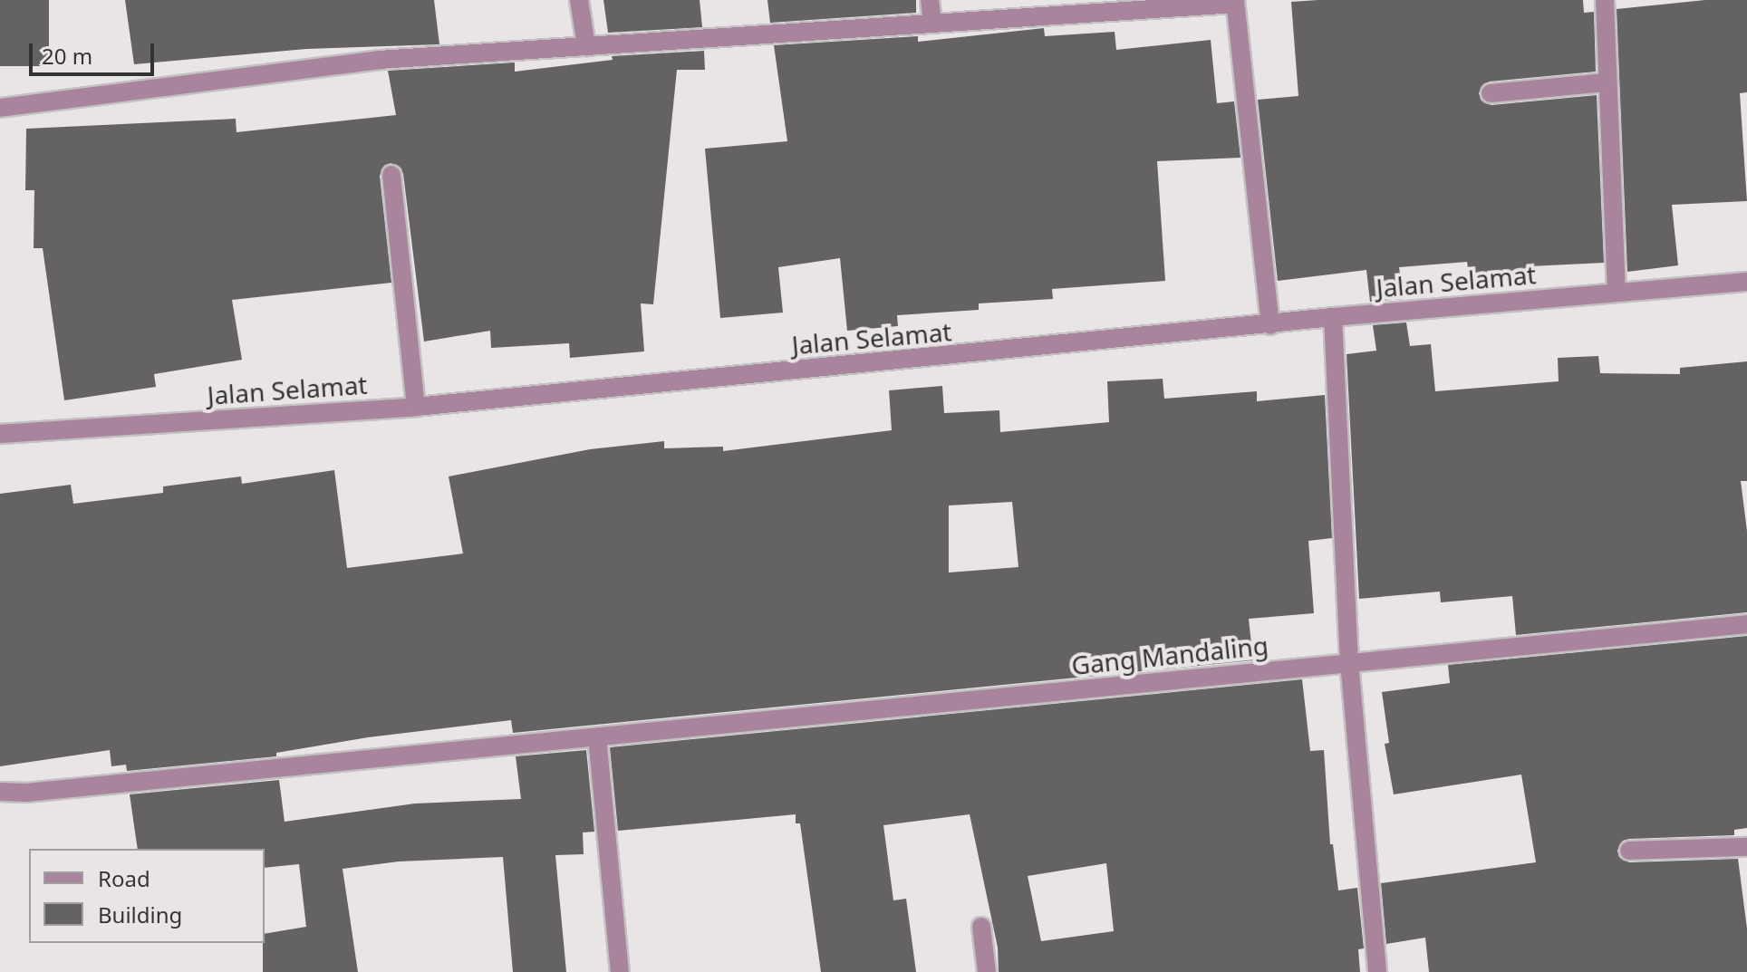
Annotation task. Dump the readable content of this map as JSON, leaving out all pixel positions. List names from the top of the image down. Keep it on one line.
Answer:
{"streets":{"street":["Jalan Selamat","Gang Mandaling"]},"legend":["Road","Building"],"scale_bar":"20 m"}
